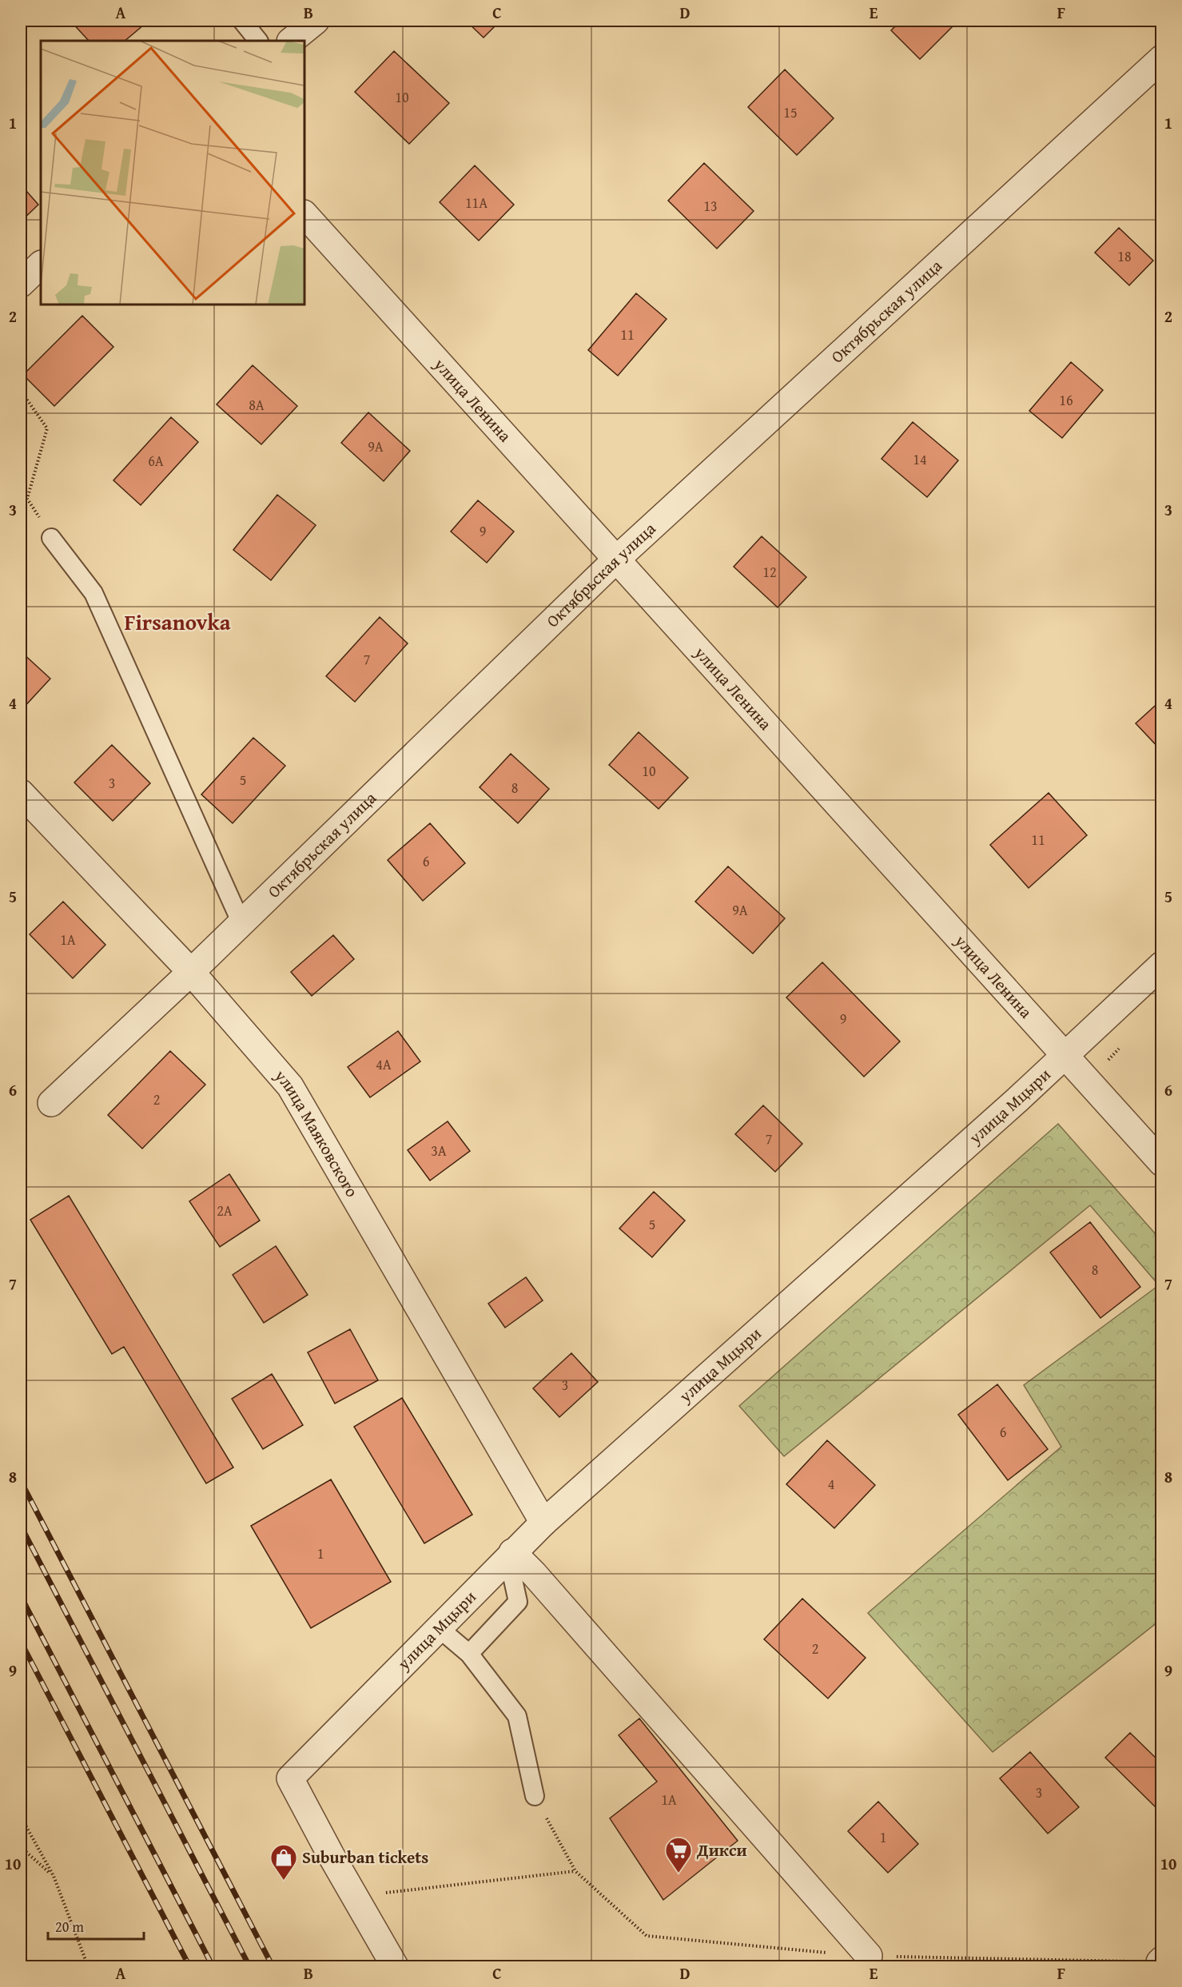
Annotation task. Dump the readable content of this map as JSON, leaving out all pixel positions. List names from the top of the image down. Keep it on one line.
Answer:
{"streets":{"street":["Октябрьская улица","улица Ленина","улица Мцыри","улица Маяковского"]},"crossings":[["Октябрьская улица","улица Ленина"],["Октябрьская улица","улица Маяковского"],["улица Ленина","улица Мцыри"],["улица Мцыри","улица Маяковского"]],"districts":["Firsanovka"],"places":{"supermarket":["Дикси"],"shop":["Suburban tickets"]},"house_numbers":["10","15","11А","13","18","11","16","8А","9А","14","6А","9","12","7","10","5","3","8","11","6","9А","1А","9","4А","2","7","3А","2А","5","8","3","6","4","1","2","3","1А","1"],"scale_bar":"20 m","grid":{"columns":["A","B","C","D","E","F"],"rows":["1","2","3","4","5","6","7","8","9","10"]}}
